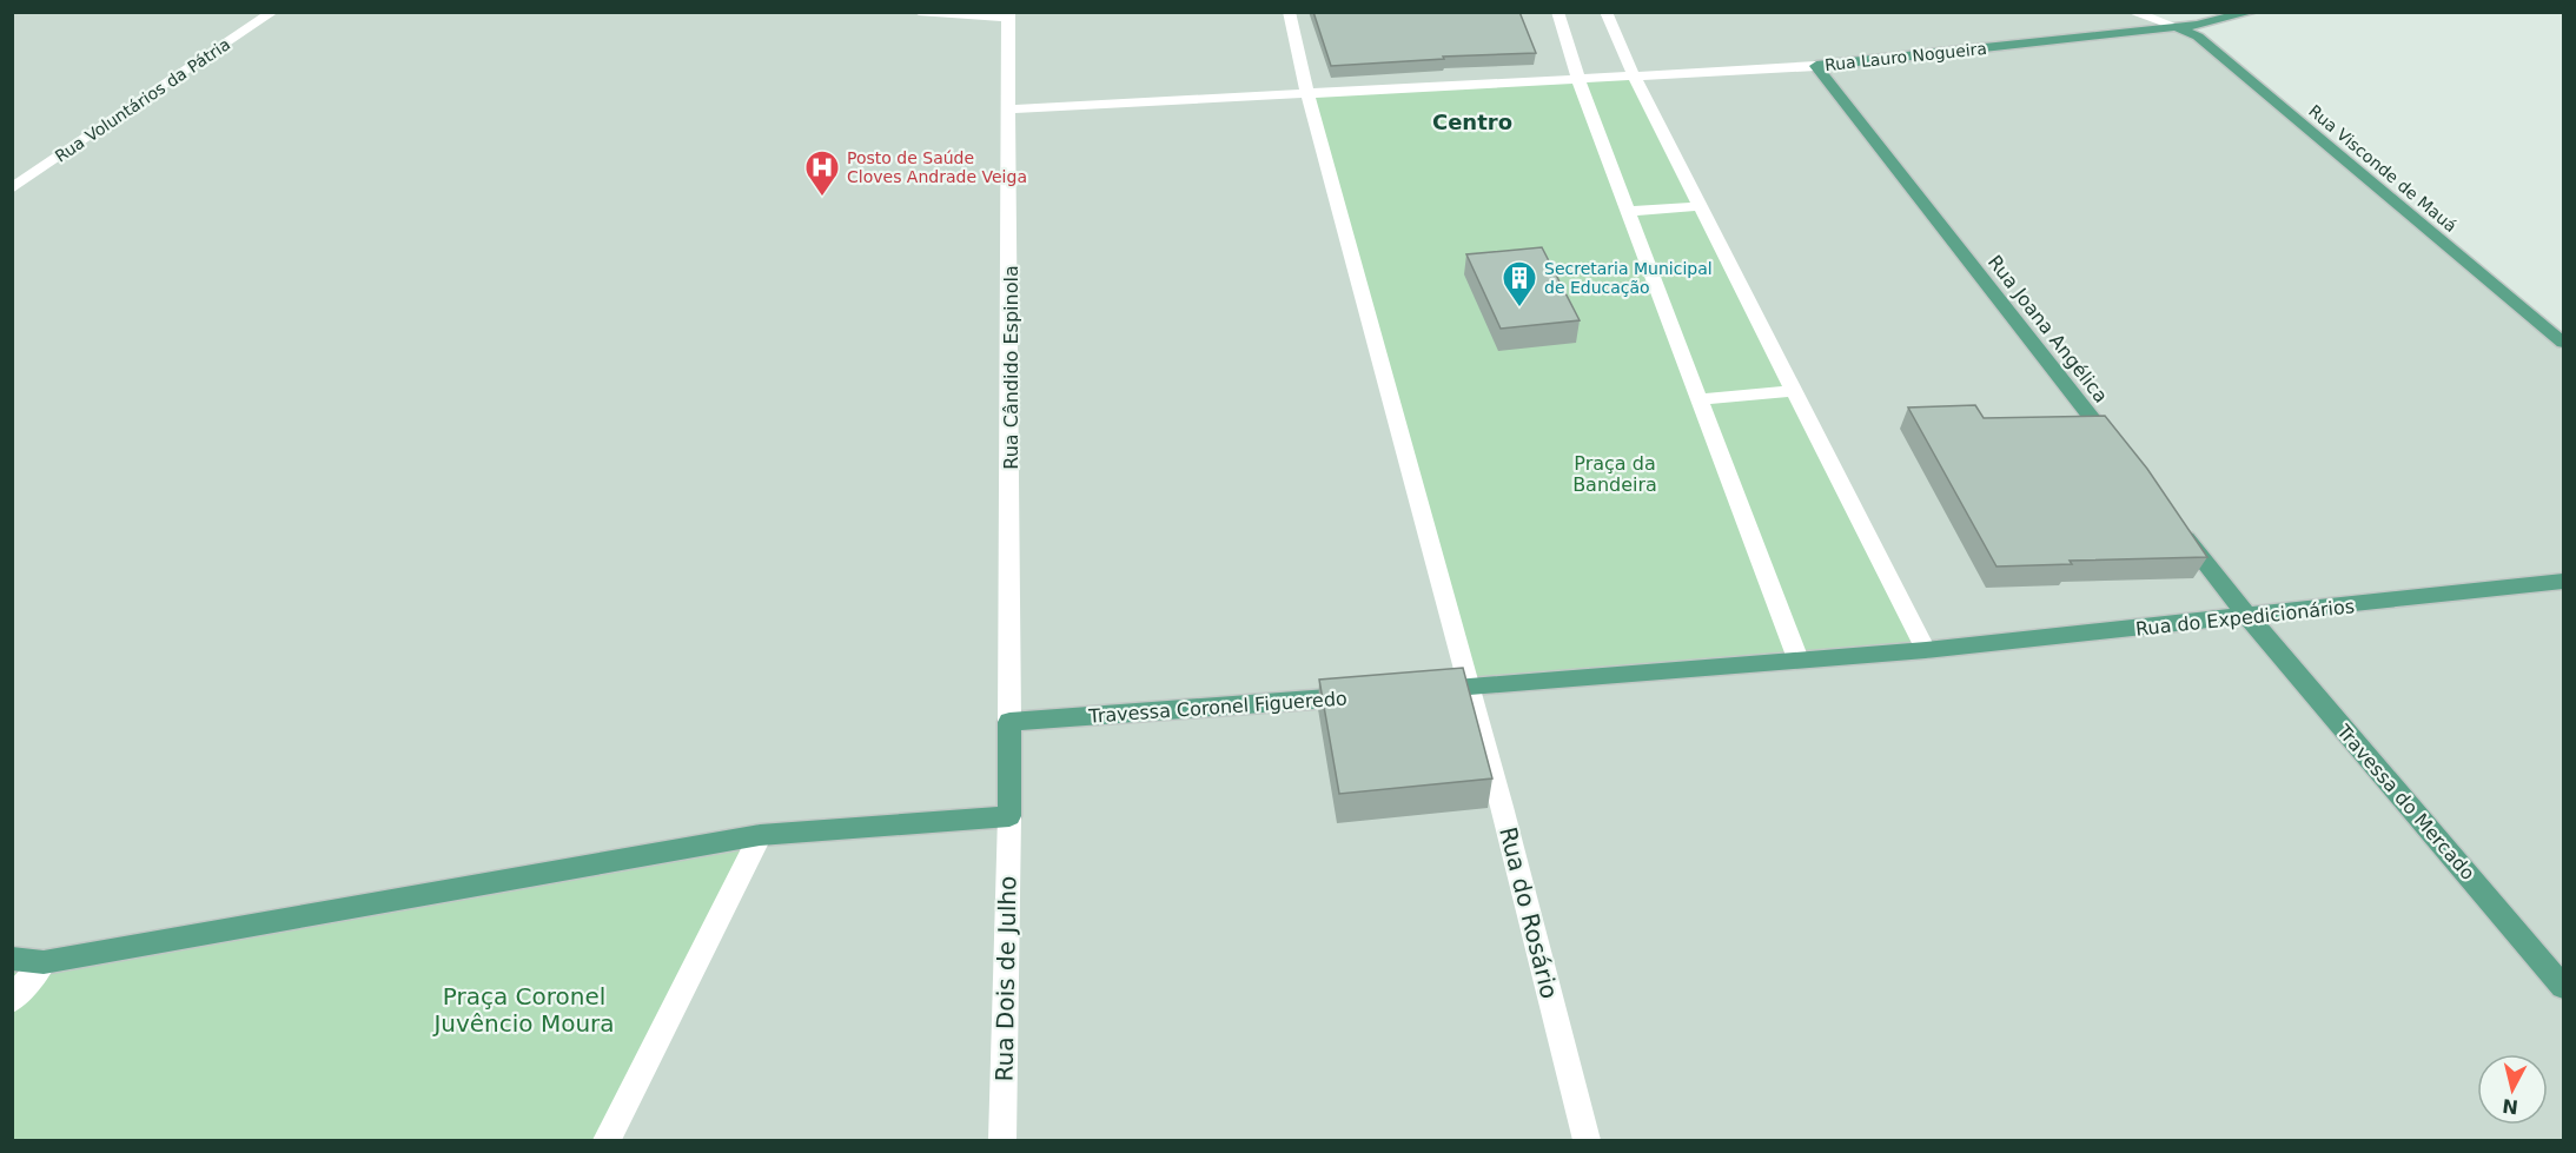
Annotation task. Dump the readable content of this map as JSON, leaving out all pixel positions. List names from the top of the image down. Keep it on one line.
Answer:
{"streets":{"main road":["Rua Lauro Nogueira","Rua Visconde de Mauá","Rua Joana Angélica","Rua do Expedicionários","Travessa Coronel Figueredo","Travessa do Mercado"],"street":["Rua Voluntários da Pátria","Rua Cândido Espinola","Rua do Rosário","Rua Dois de Julho"]},"crossings":[["Rua Lauro Nogueira","Rua Visconde de Mauá"],["Rua Lauro Nogueira","Rua Joana Angélica"],["Rua Cândido Espinola","Travessa Coronel Figueredo"],["Rua do Expedicionários","Travessa do Mercado"]],"districts":["Centro"],"parks":["Praça da Bandeira","Praça Coronel Juvêncio Moura"],"places":{"hospital":["Posto de Saúde Cloves Andrade Veiga"],"building":["Secretaria Municipal de Educação"]},"north":"bottom"}
